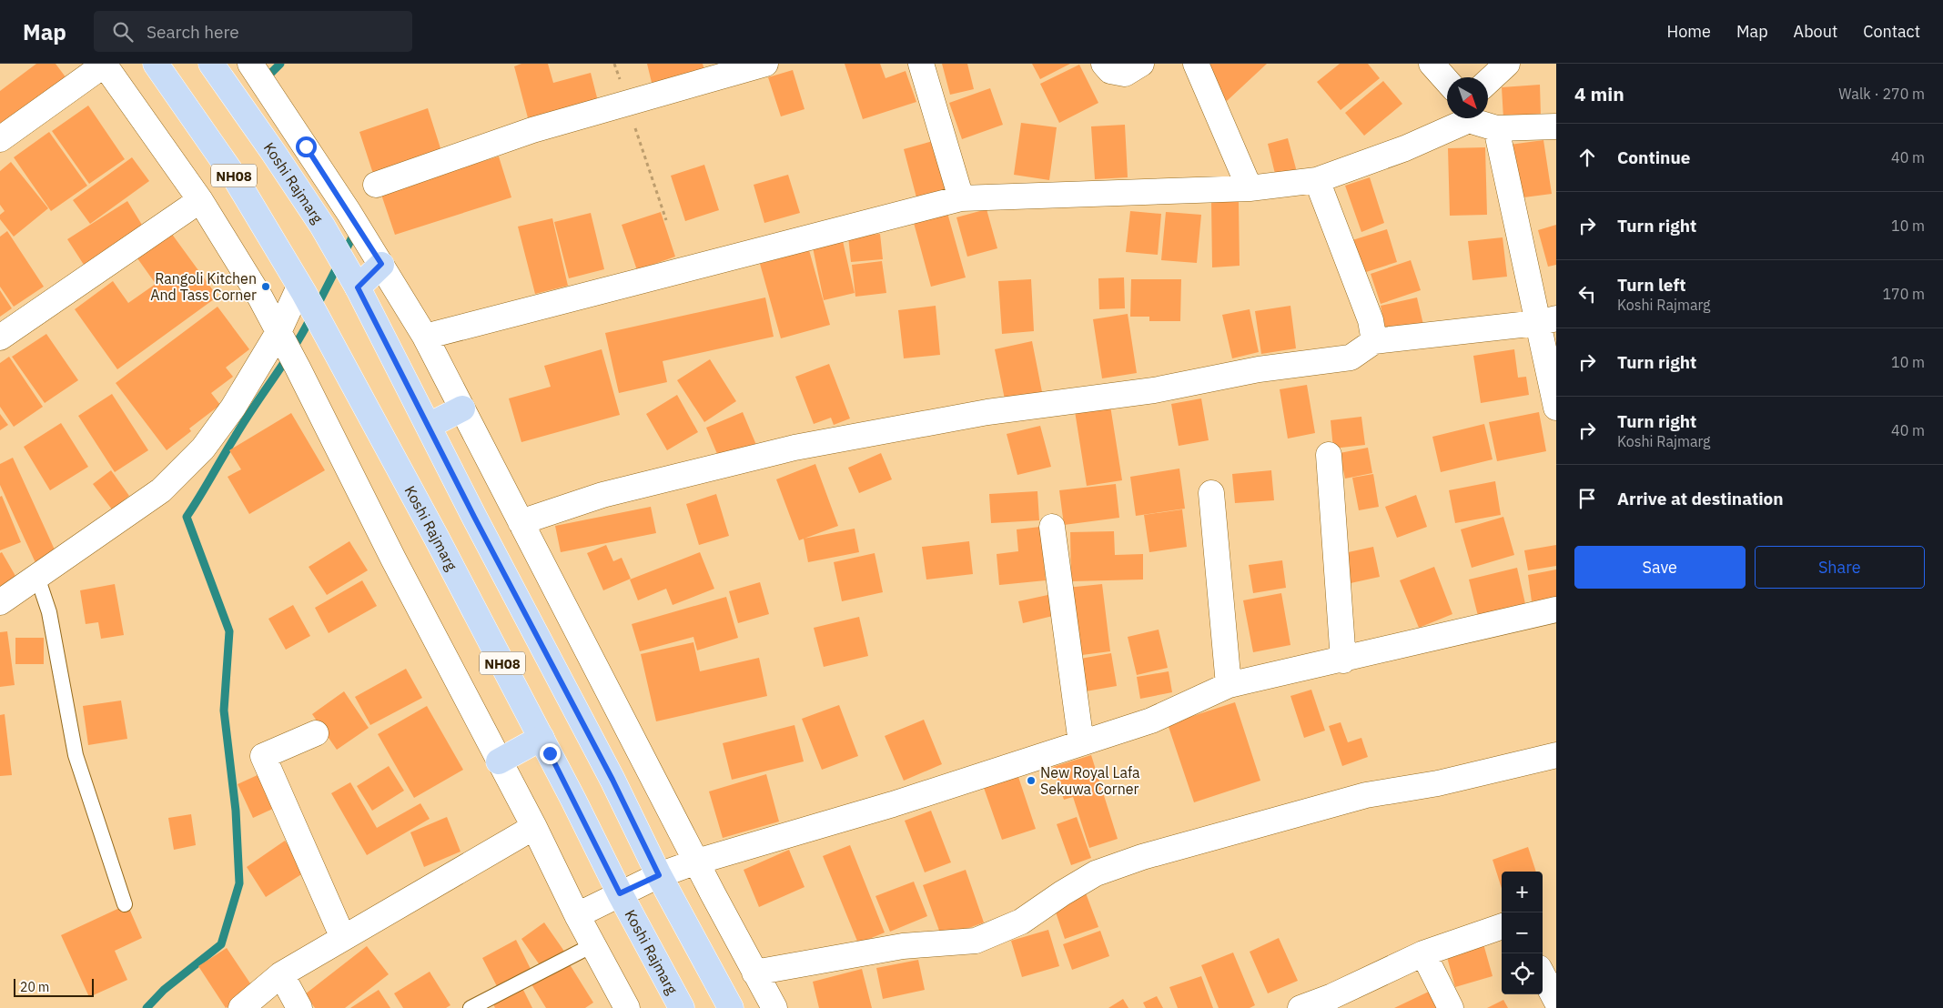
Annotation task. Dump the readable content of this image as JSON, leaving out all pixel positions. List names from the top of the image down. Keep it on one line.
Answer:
{"streets":{"main road":["NH08","Koshi Rajmarg"]},"places":["Rangoli Kitchen And Tass Corner","New Royal Lafa Sekuwa Corner"],"scale_bar":"20 m","north":"bottom right","page":{"header":"Map","search":"Search here","nav":["Home","Map","About","Contact"],"heading":["4 min","Walk · 270 m"],"list":[["Continue","40 m"],["Turn right","10 m"],["Turn left","Koshi Rajmarg","170 m"],["Turn right","10 m"],["Turn right","Koshi Rajmarg","40 m"],"Arrive at destination"],"buttons":["Save","Share"],"map_buttons":["+","−"],"scale":"20 m"}}
